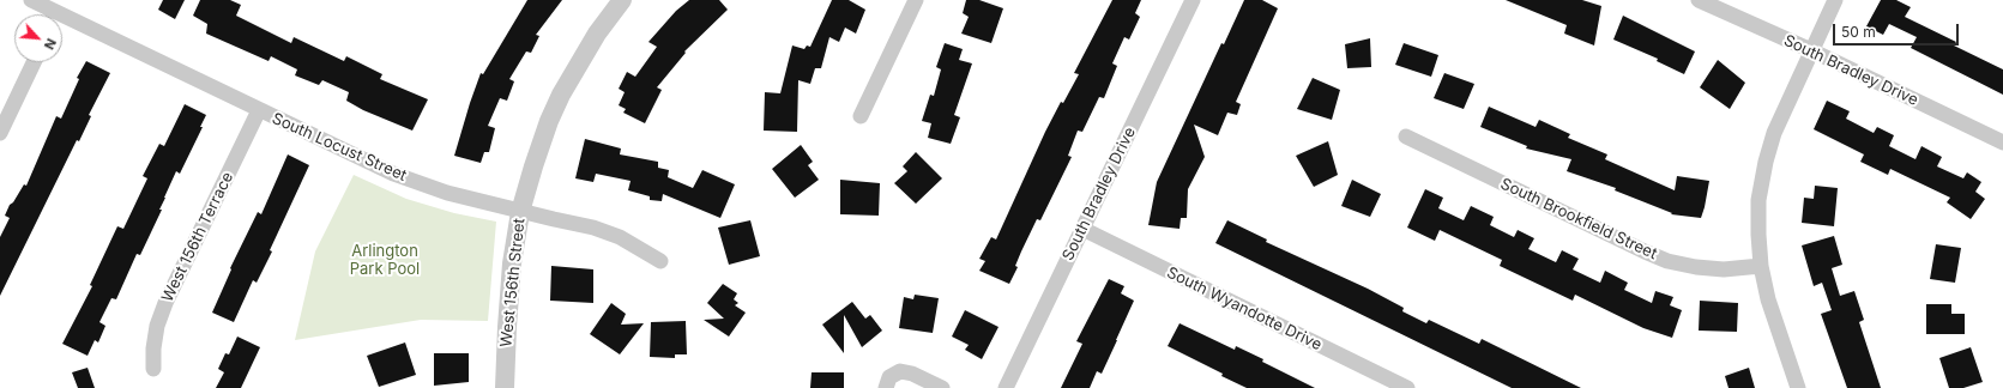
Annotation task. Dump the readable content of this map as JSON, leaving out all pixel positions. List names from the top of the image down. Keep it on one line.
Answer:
{"streets":{"street":["South Bradley Drive","South Locust Street","South Brookfield Street","West 156th Terrace","West 156th Street","South Wyandotte Drive"]},"crossings":[["South Bradley Drive","South Wyandotte Drive"],["South Locust Street","West 156th Terrace"],["South Locust Street","West 156th Street"]],"parks":["Arlington Park Pool"],"scale_bar":"50 m","north":"bottom right"}
